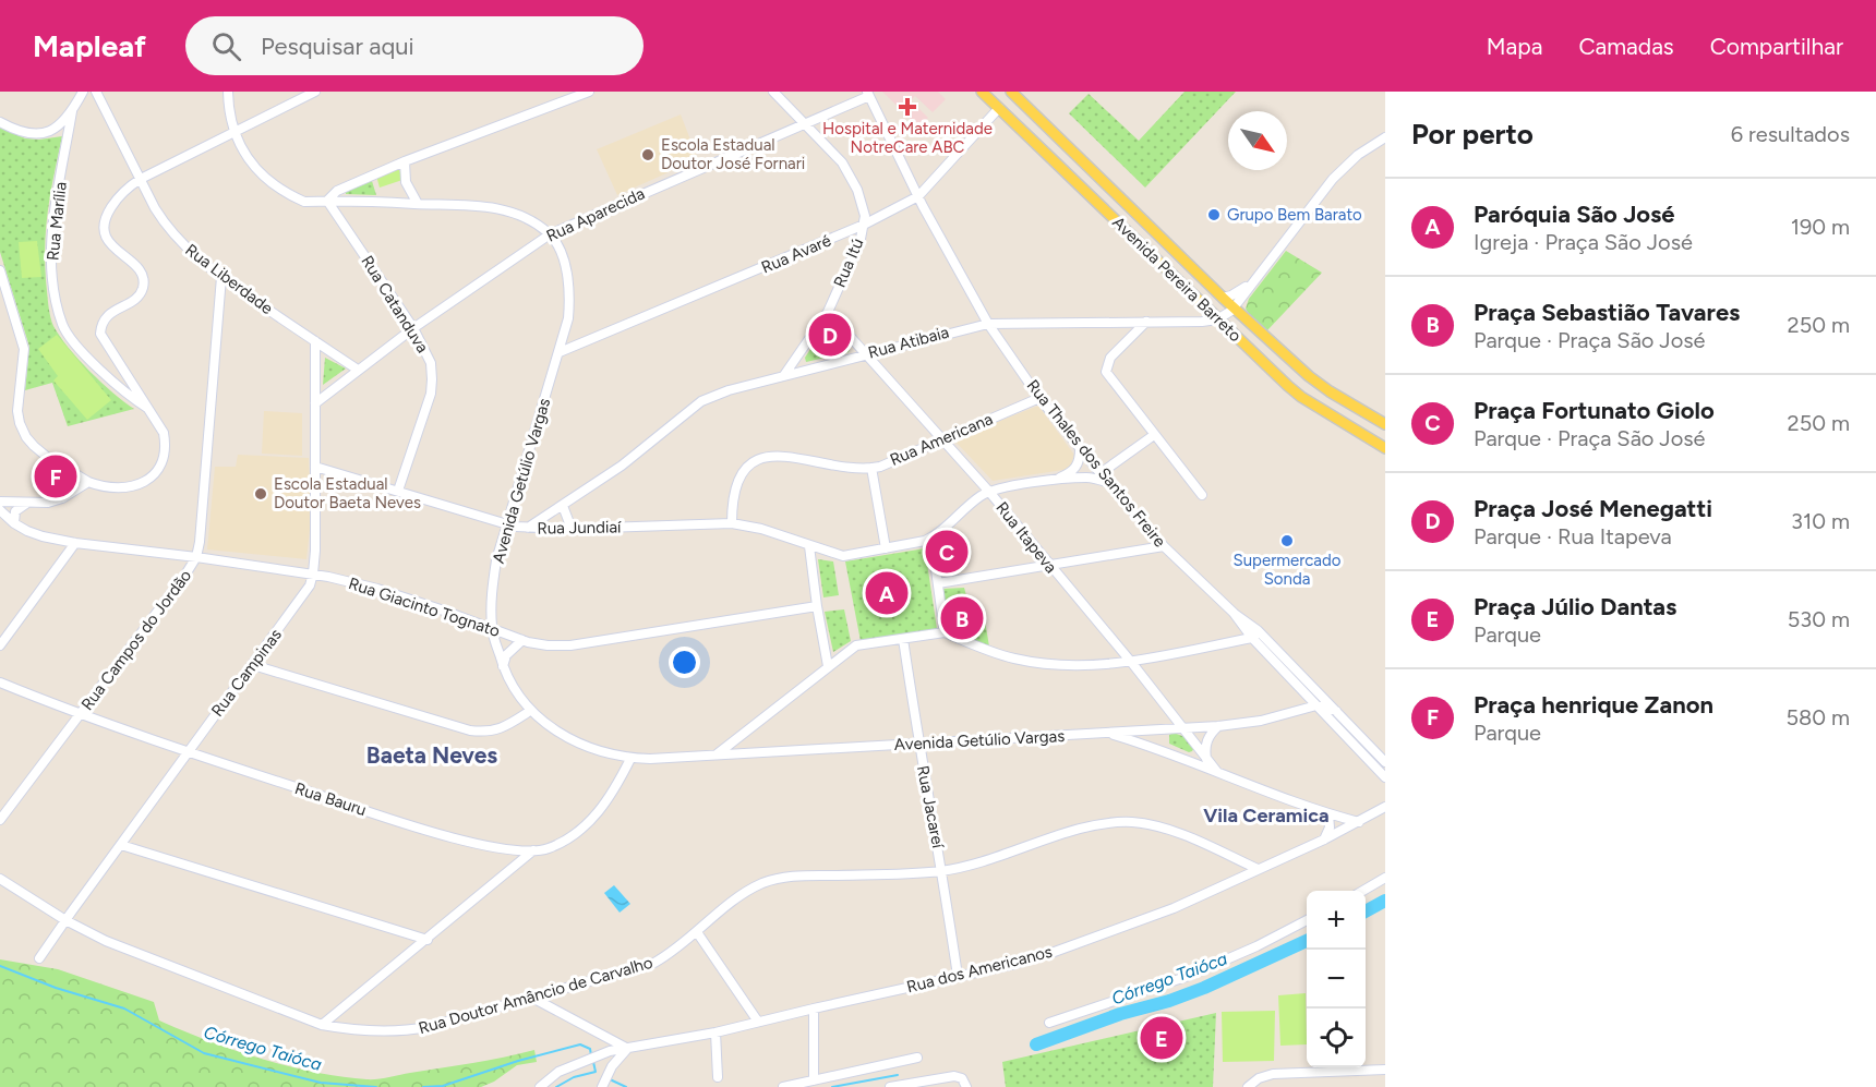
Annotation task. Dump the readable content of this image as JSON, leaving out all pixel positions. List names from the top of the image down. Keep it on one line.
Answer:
{"streets":{"main road":["Avenida Pereira Barreto"],"street":["Rua Aparecida","Rua Marília","Rua Avaré","Rua Itú","Rua Liberdade","Rua Catanduva","Rua Atibaia","Rua Americana","Rua Thales dos Santos Freire","Avenida Getúlio Vargas","Rua Jundiaí","Rua Itapeva","Rua Giacinto Tognato","Rua Campos do Jordão","Rua Campinas","Rua Bauru","Rua Jacareí","Rua dos Americanos","Rua Doutor Amâncio de Carvalho"]},"crossings":[["Rua Aparecida","Rua Itú"],["Rua Aparecida","Rua Liberdade"],["Rua Aparecida","Rua Catanduva"],["Rua Aparecida","Rua Thales dos Santos Freire"],["Rua Aparecida","Avenida Getúlio Vargas"],["Rua Aparecida","Rua Campinas"],["Rua Avaré","Rua Itú"],["Rua Avaré","Avenida Pereira Barreto"],["Rua Avaré","Rua Thales dos Santos Freire"],["Rua Avaré","Avenida Getúlio Vargas"],["Rua Itú","Rua Atibaia"],["Rua Itú","Rua Itapeva"],["Rua Liberdade","Rua Campos do Jordão"],["Rua Liberdade","Rua Campinas"],["Avenida Pereira Barreto","Rua Atibaia"],["Rua Catanduva","Rua Jundiaí"],["Rua Atibaia","Rua Thales dos Santos Freire"],["Rua Atibaia","Rua Jundiaí"],["Rua Atibaia","Rua Itapeva"],["Rua Americana","Rua Thales dos Santos Freire"],["Rua Americana","Rua Jundiaí"],["Rua Americana","Rua Itapeva"],["Rua Thales dos Santos Freire","Avenida Getúlio Vargas"],["Avenida Getúlio Vargas","Rua Jundiaí"],["Avenida Getúlio Vargas","Rua Itapeva"],["Avenida Getúlio Vargas","Rua Giacinto Tognato"],["Avenida Getúlio Vargas","Rua Bauru"],["Avenida Getúlio Vargas","Rua Jacareí"],["Rua Jundiaí","Rua Campinas"],["Rua Giacinto Tognato","Rua Campos do Jordão"],["Rua Giacinto Tognato","Rua Campinas"],["Rua Campos do Jordão","Rua Bauru"],["Rua Campinas","Rua Bauru"],["Rua Campinas","Rua Doutor Amâncio de Carvalho"],["Rua Jacareí","Rua dos Americanos"],["Rua Jacareí","Rua Doutor Amâncio de Carvalho"],["Rua dos Americanos","Rua Doutor Amâncio de Carvalho"]],"districts":["Baeta Neves","Vila Ceramica"],"water":["Córrego Taióca"],"places":{"health":["Hospital e Maternidade NotreCare ABC"],"other":["Escola Estadual Doutor José Fornari","Grupo Bem Barato","Escola Estadual Doutor Baeta Neves","Supermercado Sonda"]},"north":"bottom right","page":{"header":"Mapleaf","search":"Pesquisar aqui","nav":["Mapa","Camadas","Compartilhar"],"heading":["Por perto","6 resultados"],"list":[{"mark":"A","name":"Paróquia São José","note":"Igreja · Praça São José","value":"190 m"},{"mark":"B","name":"Praça Sebastião Tavares","note":"Parque · Praça São José","value":"250 m"},{"mark":"C","name":"Praça Fortunato Giolo","note":"Parque · Praça São José","value":"250 m"},{"mark":"D","name":"Praça José Menegatti","note":"Parque · Rua Itapeva","value":"310 m"},{"mark":"E","name":"Praça Júlio Dantas","note":"Parque","value":"530 m"},{"mark":"F","name":"Praça henrique Zanon","note":"Parque","value":"580 m"}],"pins":["D","F","C","A","B","E"],"map_buttons":["+","−"]}}
